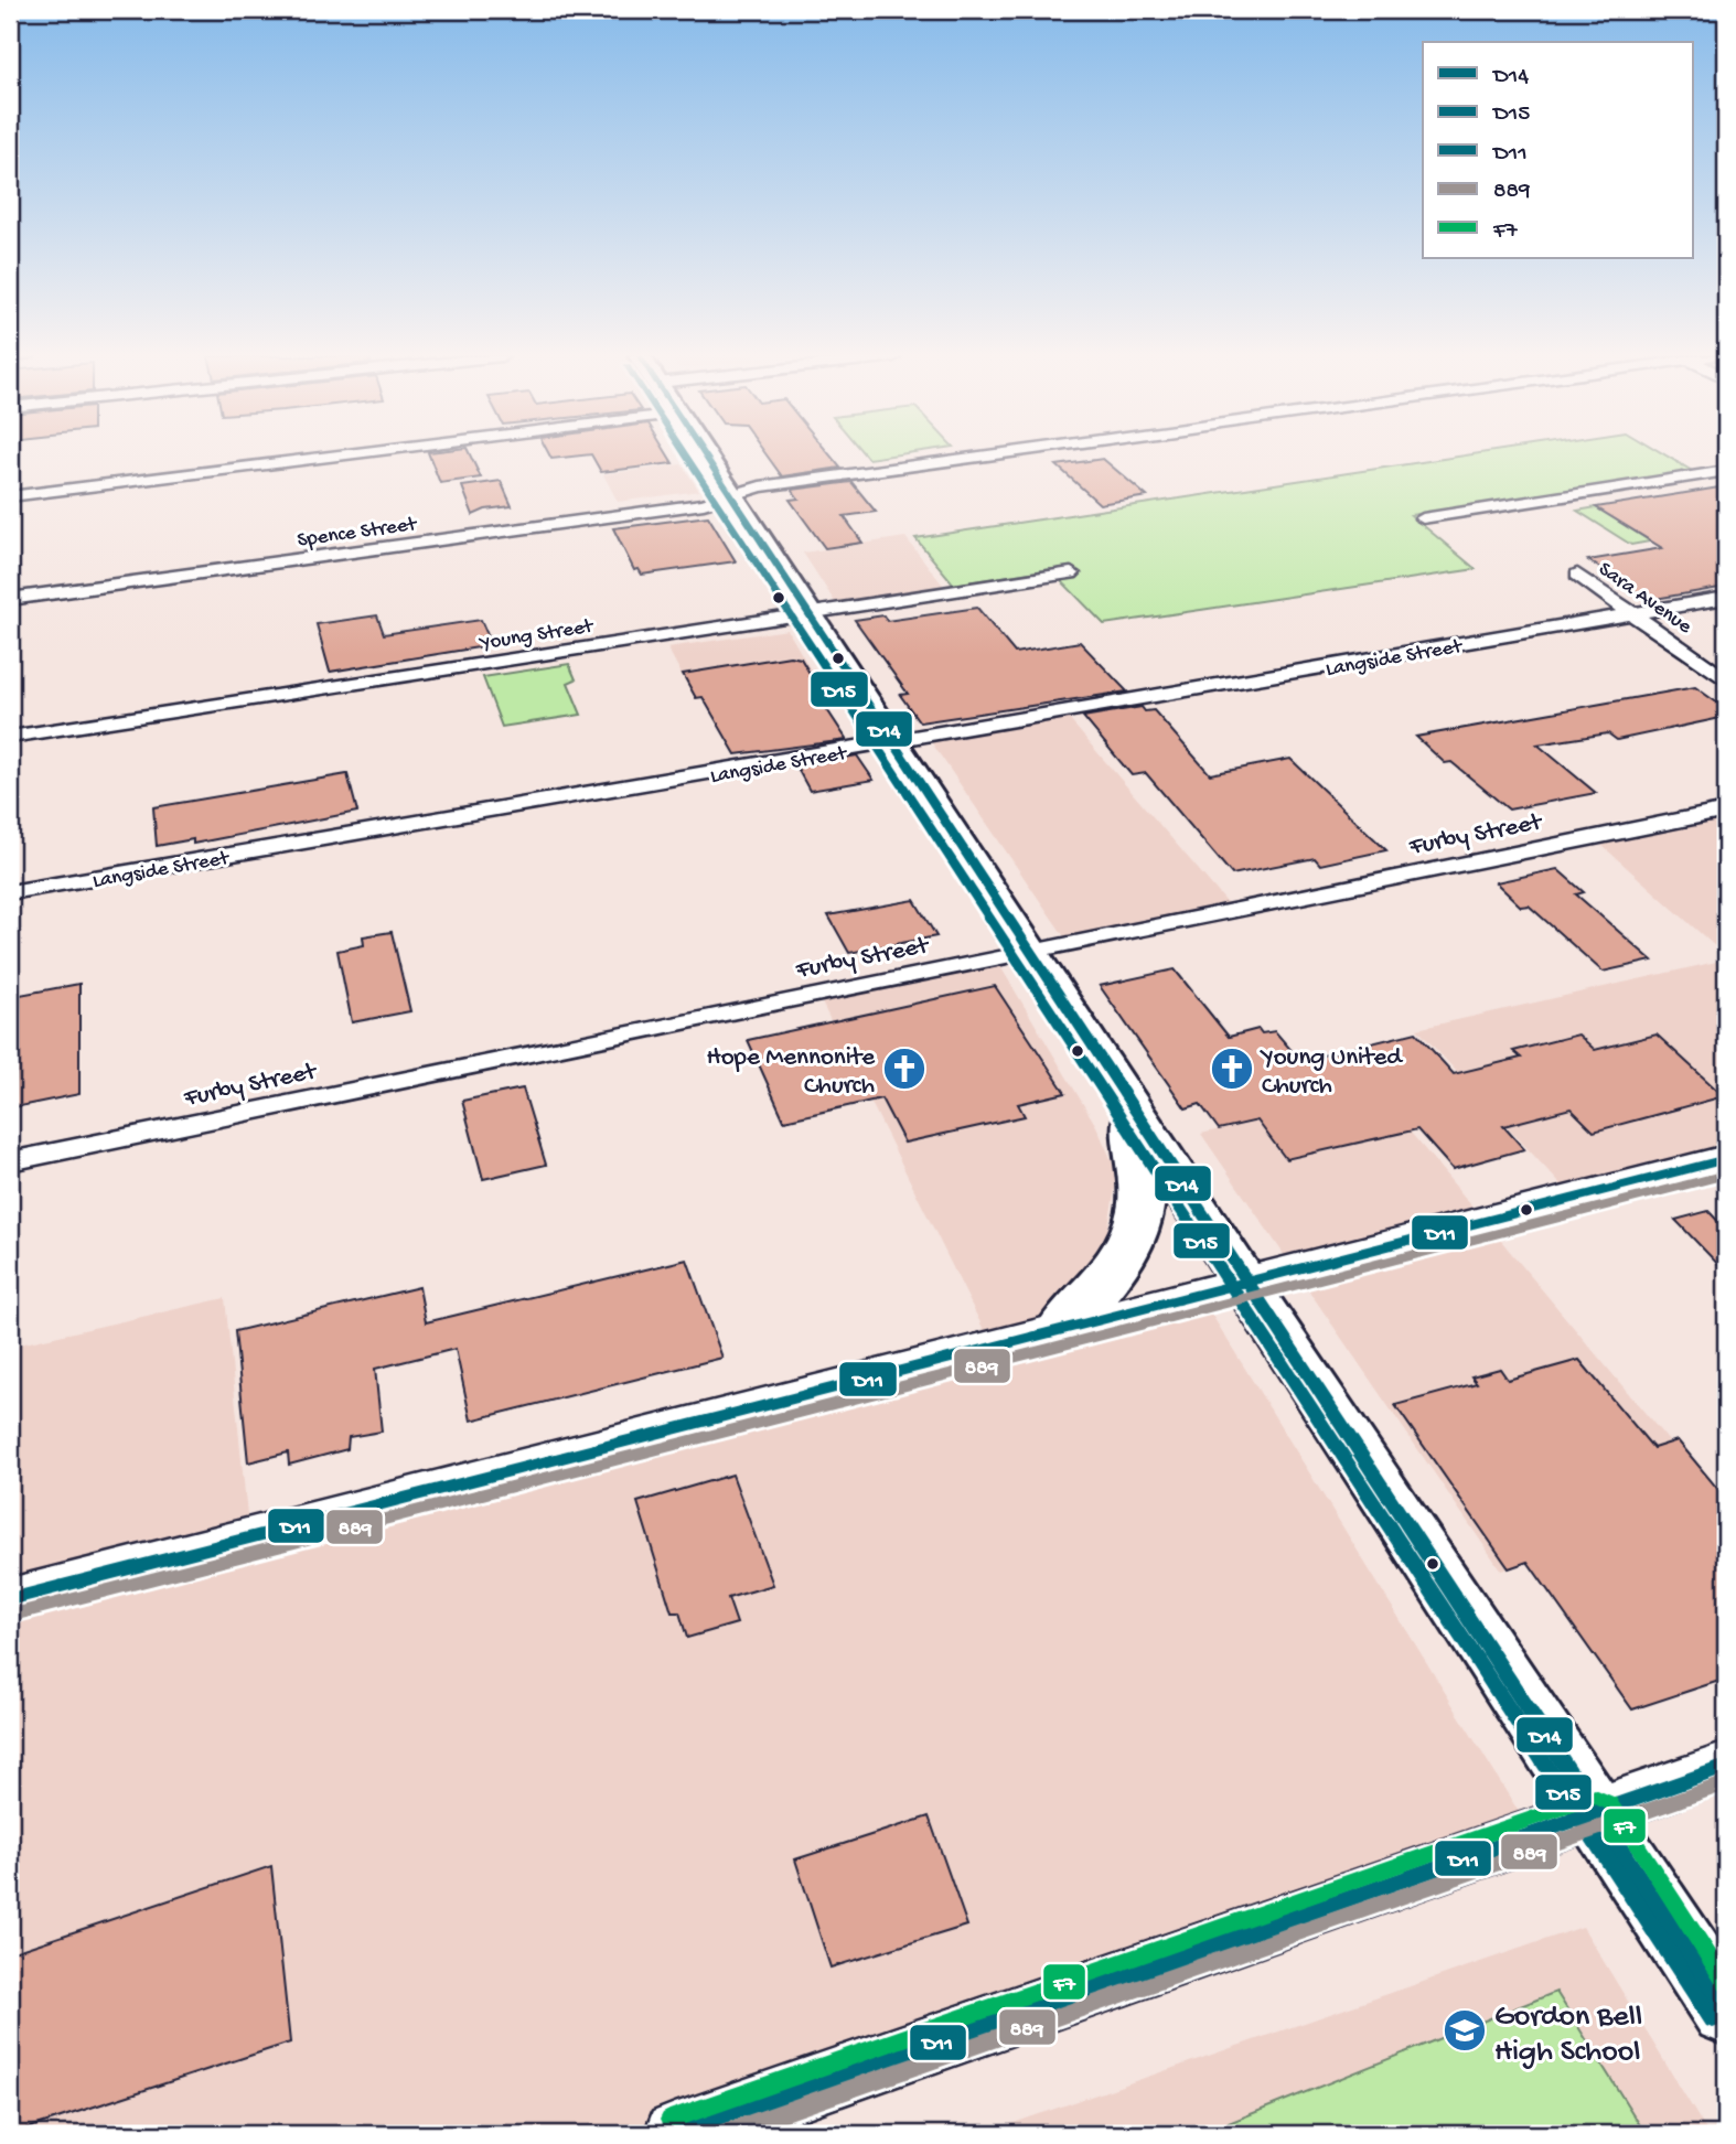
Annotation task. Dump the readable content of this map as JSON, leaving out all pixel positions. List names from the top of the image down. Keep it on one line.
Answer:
{"streets":{"street":["Spence Street","Sara Avenue","Young Street","Langside Street","Furby Street"]},"crossings":[["Sara Avenue","Langside Street"]],"places":{"church":["Hope Mennonite Church","Young United Church"],"school or university":["Gordon Bell High School"]},"lines":["transit line D14","transit line D15","transit line D11","transit line 889","transit line F7"],"legend":["D14","D15","D11","889","F7"]}
